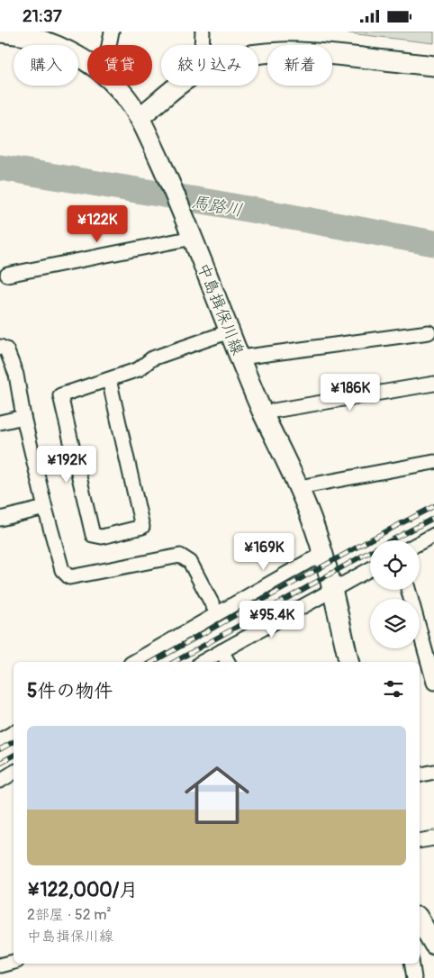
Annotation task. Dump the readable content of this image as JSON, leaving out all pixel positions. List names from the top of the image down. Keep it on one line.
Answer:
{"streets":{"main road":["中島揖保川線"]},"water":["馬路川"],"page":{"status":"21:37","chip":["購入","賃貸","絞り込み","新着"],"price":["¥122K","¥186K","¥192K","¥169K","¥95.4K"],"heading":"5件の物件","list":[{"name":"¥122,000/月","note":"2部屋 · 52 m² · 中島揖保川線"}]}}
